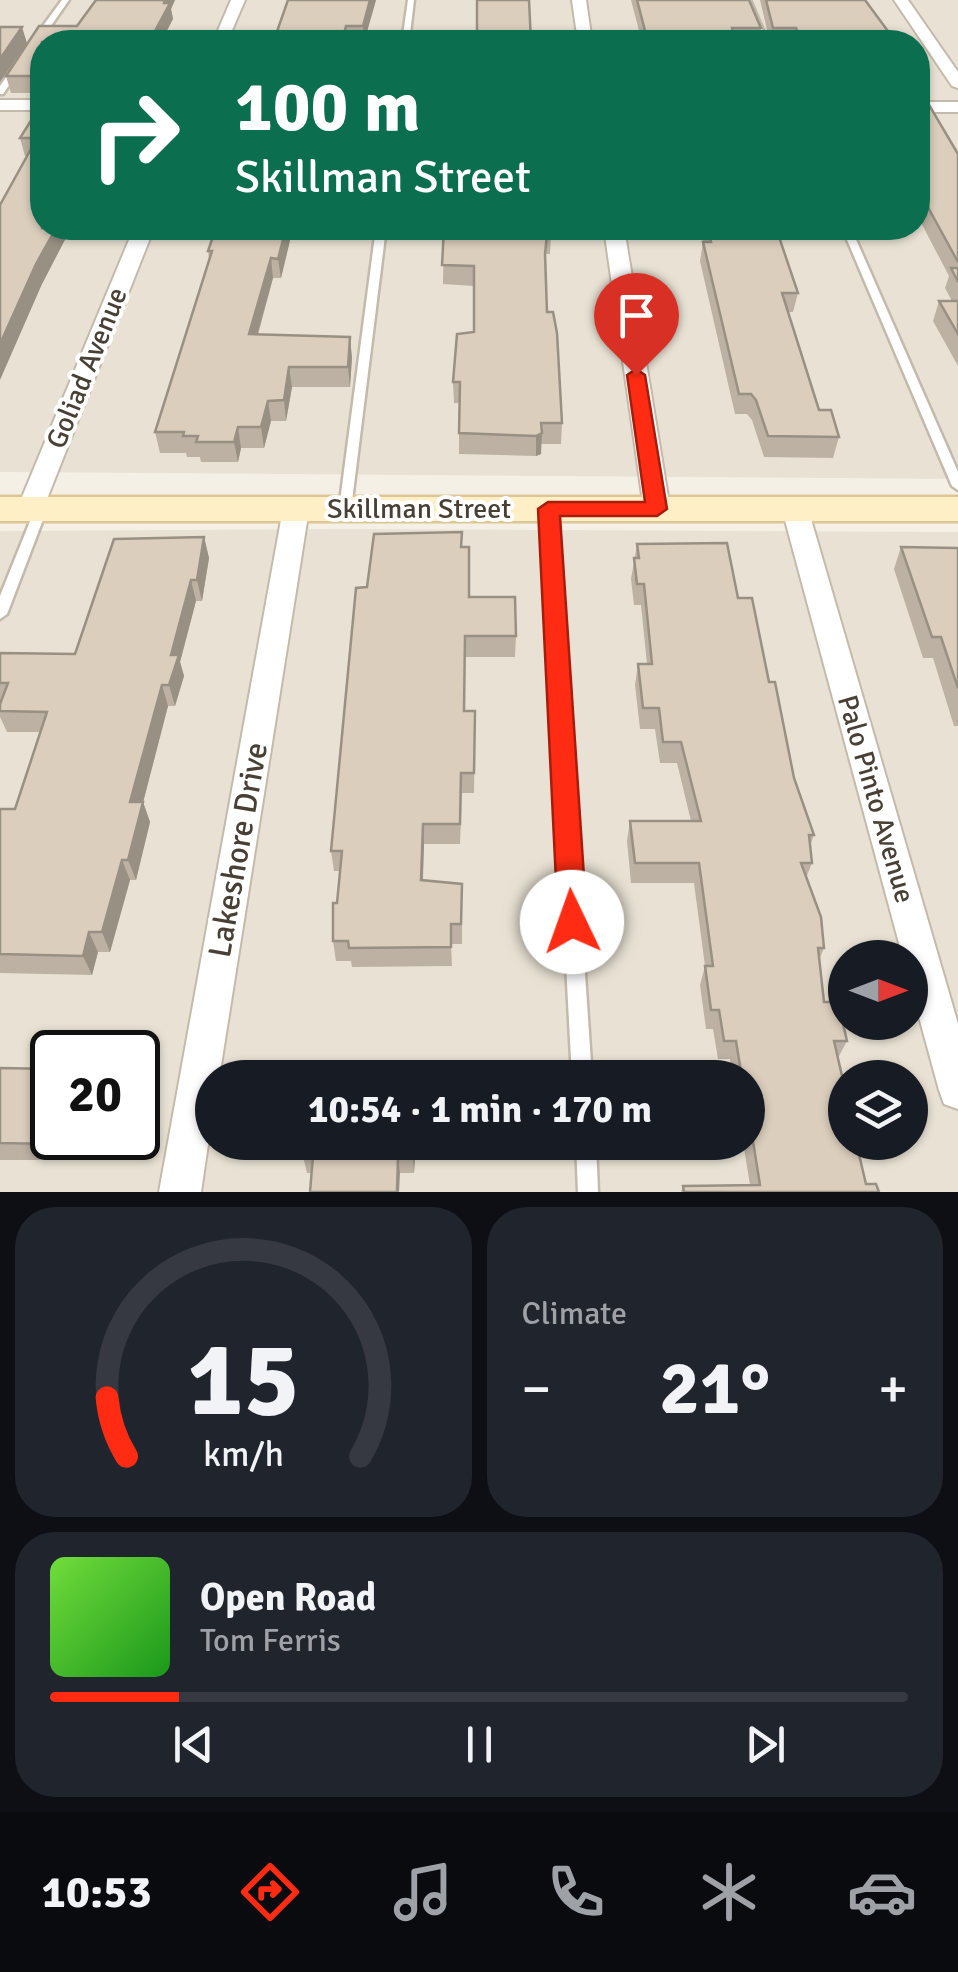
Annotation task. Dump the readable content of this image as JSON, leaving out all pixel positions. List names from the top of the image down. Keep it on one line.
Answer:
{"streets":{"main road":["Skillman Street"],"street":["Goliad Avenue","Palo Pinto Avenue","Lakeshore Drive"]},"crossings":[["Goliad Avenue","Skillman Street"],["Skillman Street","Palo Pinto Avenue"],["Skillman Street","Lakeshore Drive"]],"north":"right","page":{"turn":["100 m","Skillman Street"],"limit":"20","trip":"10:54 · 1 min · 170 m","tile":"Climate","heat":["−","21°","+"],"song":["Open Road","Tom Ferris"],"tabs":"10:53","gauge":["15","km/h"]}}
